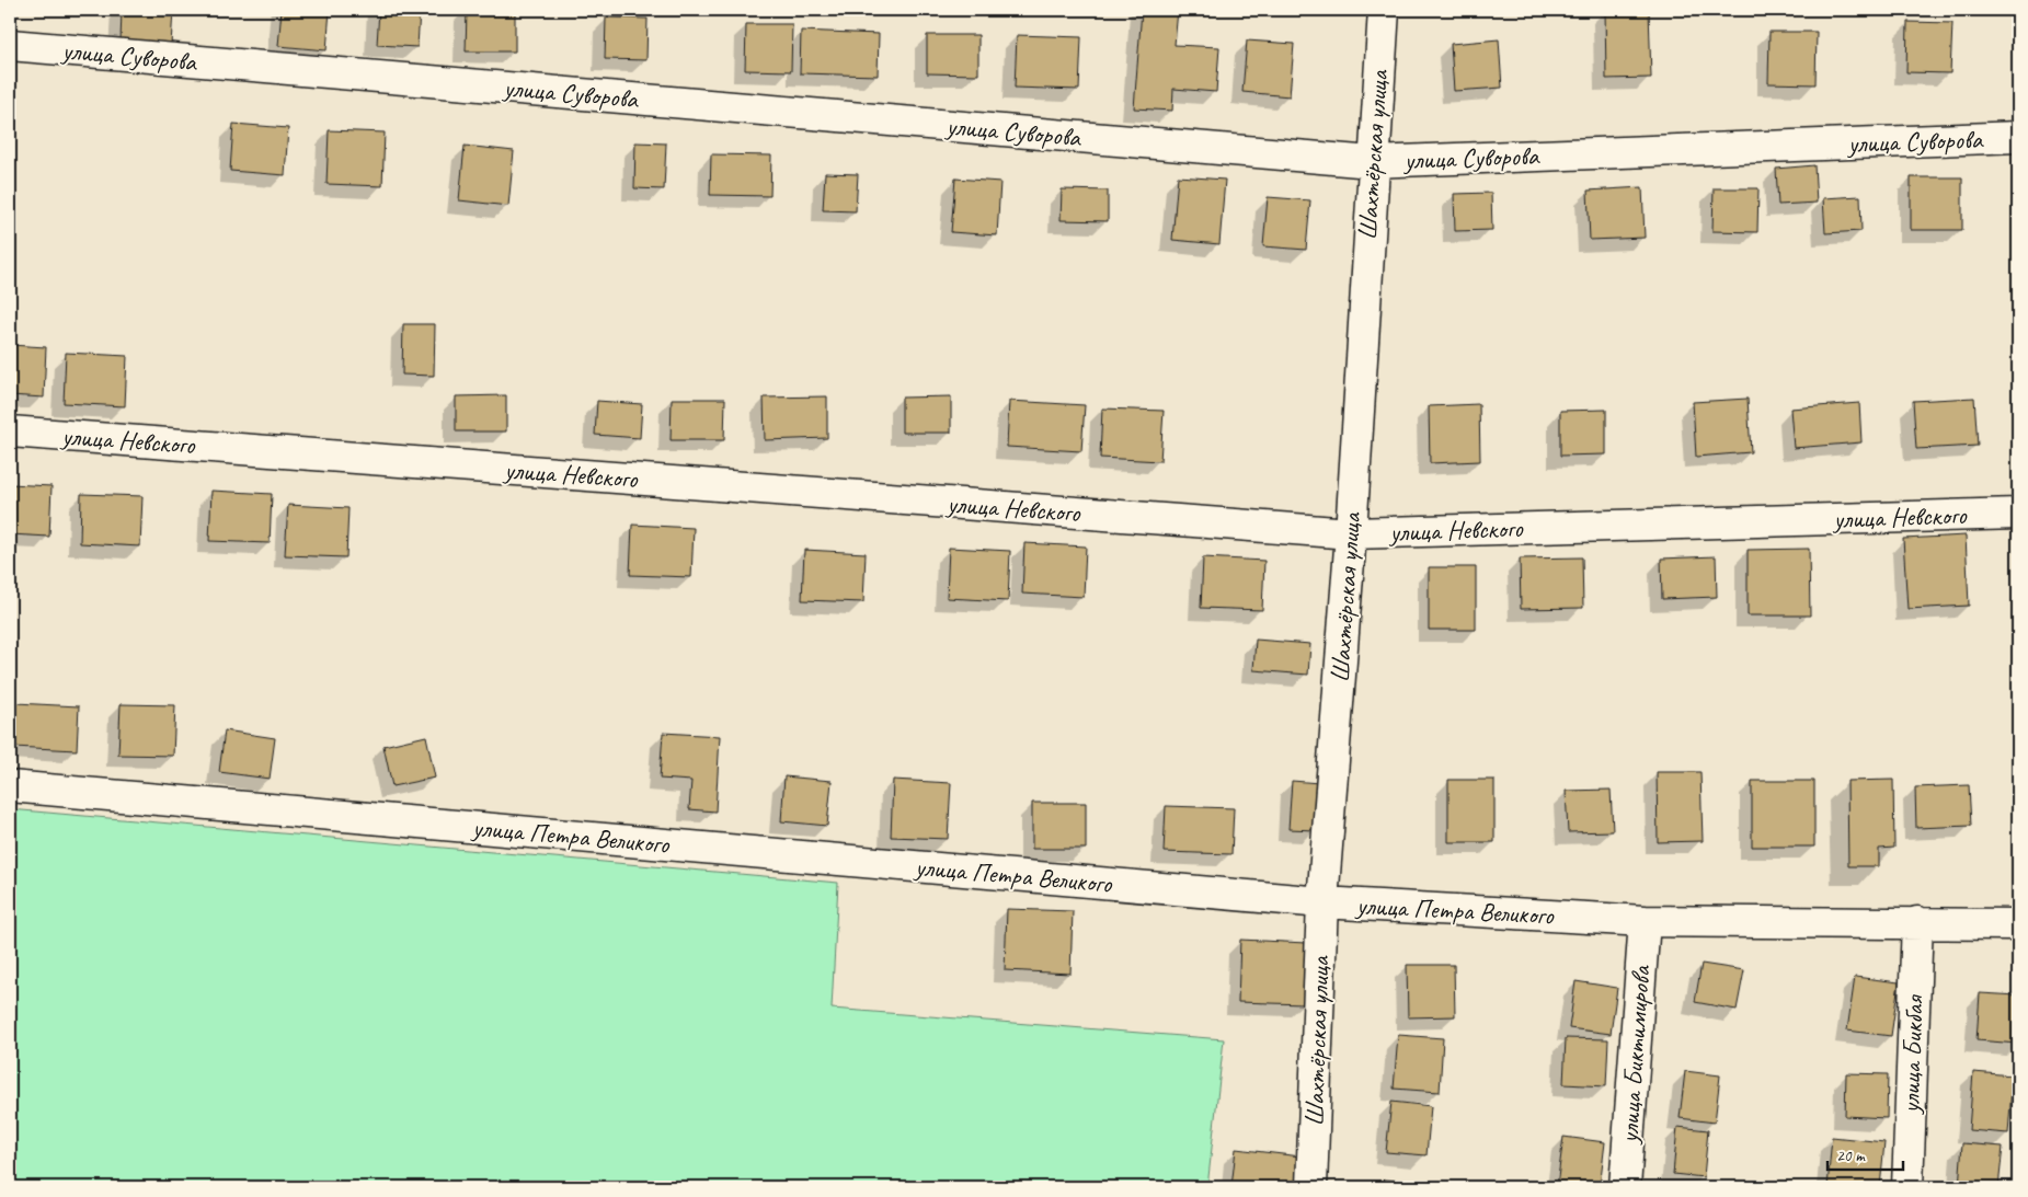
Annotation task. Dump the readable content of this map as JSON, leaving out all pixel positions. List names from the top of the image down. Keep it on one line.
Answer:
{"streets":{"street":["улица Суворова","Шахтёрская улица","улица Невского","улица Петра Великого","улица Биктимирова","улица Бикбая"]},"crossings":[["улица Суворова","Шахтёрская улица"],["Шахтёрская улица","улица Невского"],["Шахтёрская улица","улица Петра Великого"],["улица Петра Великого","улица Биктимирова"],["улица Петра Великого","улица Бикбая"]],"scale_bar":"20 m"}
